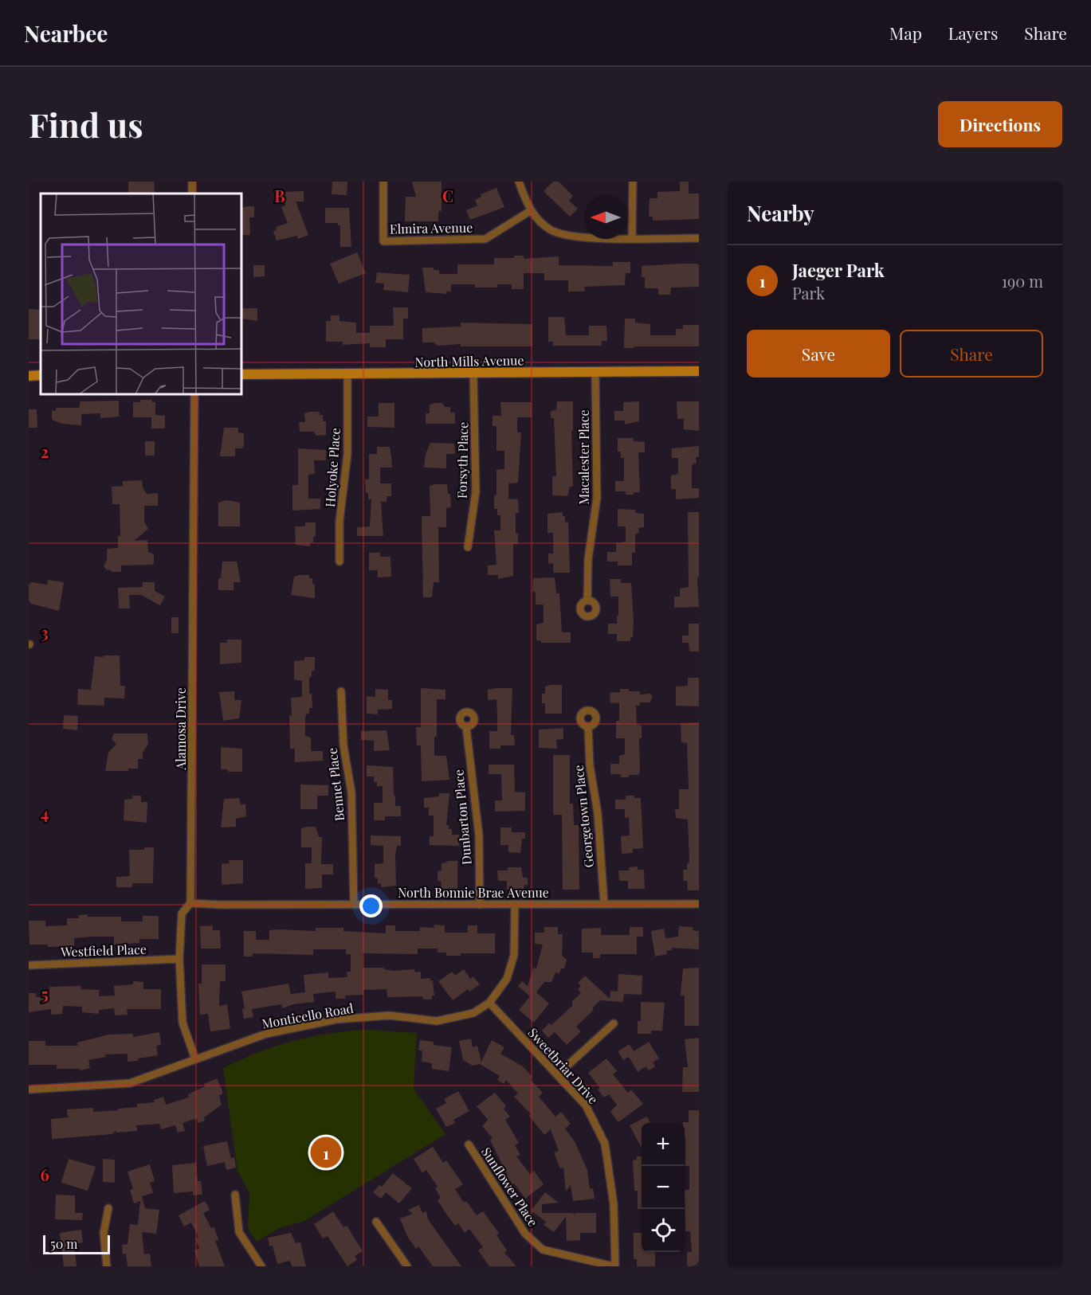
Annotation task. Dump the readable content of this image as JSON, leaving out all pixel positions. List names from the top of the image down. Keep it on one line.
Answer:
{"streets":{"main road":["North Mills Avenue"],"street":["Elmira Avenue","Macalester Place","Forsyth Place","Holyoke Place","Alamosa Drive","Bennet Place","Georgetown Place","Dunbarton Place","North Bonnie Brae Avenue","Westfield Place","Monticello Road","Sweetbriar Drive","Sunflower Place"]},"crossings":[["North Mills Avenue","Macalester Place"],["North Mills Avenue","Forsyth Place"],["North Mills Avenue","Holyoke Place"],["Alamosa Drive","North Bonnie Brae Avenue"],["Alamosa Drive","Westfield Place"],["Alamosa Drive","Monticello Road"],["Bennet Place","North Bonnie Brae Avenue"],["Georgetown Place","North Bonnie Brae Avenue"],["Dunbarton Place","North Bonnie Brae Avenue"],["North Bonnie Brae Avenue","Monticello Road"],["Monticello Road","Sweetbriar Drive"],["Sweetbriar Drive","Sunflower Place"]],"scale_bar":"50 m","north":"left","page":{"header":"Nearbee","nav":["Map","Layers","Share"],"buttons":["Directions",["Save","Share"]],"title":"Find us","heading":"Nearby","list":[{"mark":"1","name":"Jaeger Park","note":"Park","value":"190 m"}],"map_buttons":["+","−"],"pins":"1","scale":"50 m"},"grid":{"columns":["B","C"],"rows":["2","3","4","5","6"]}}
